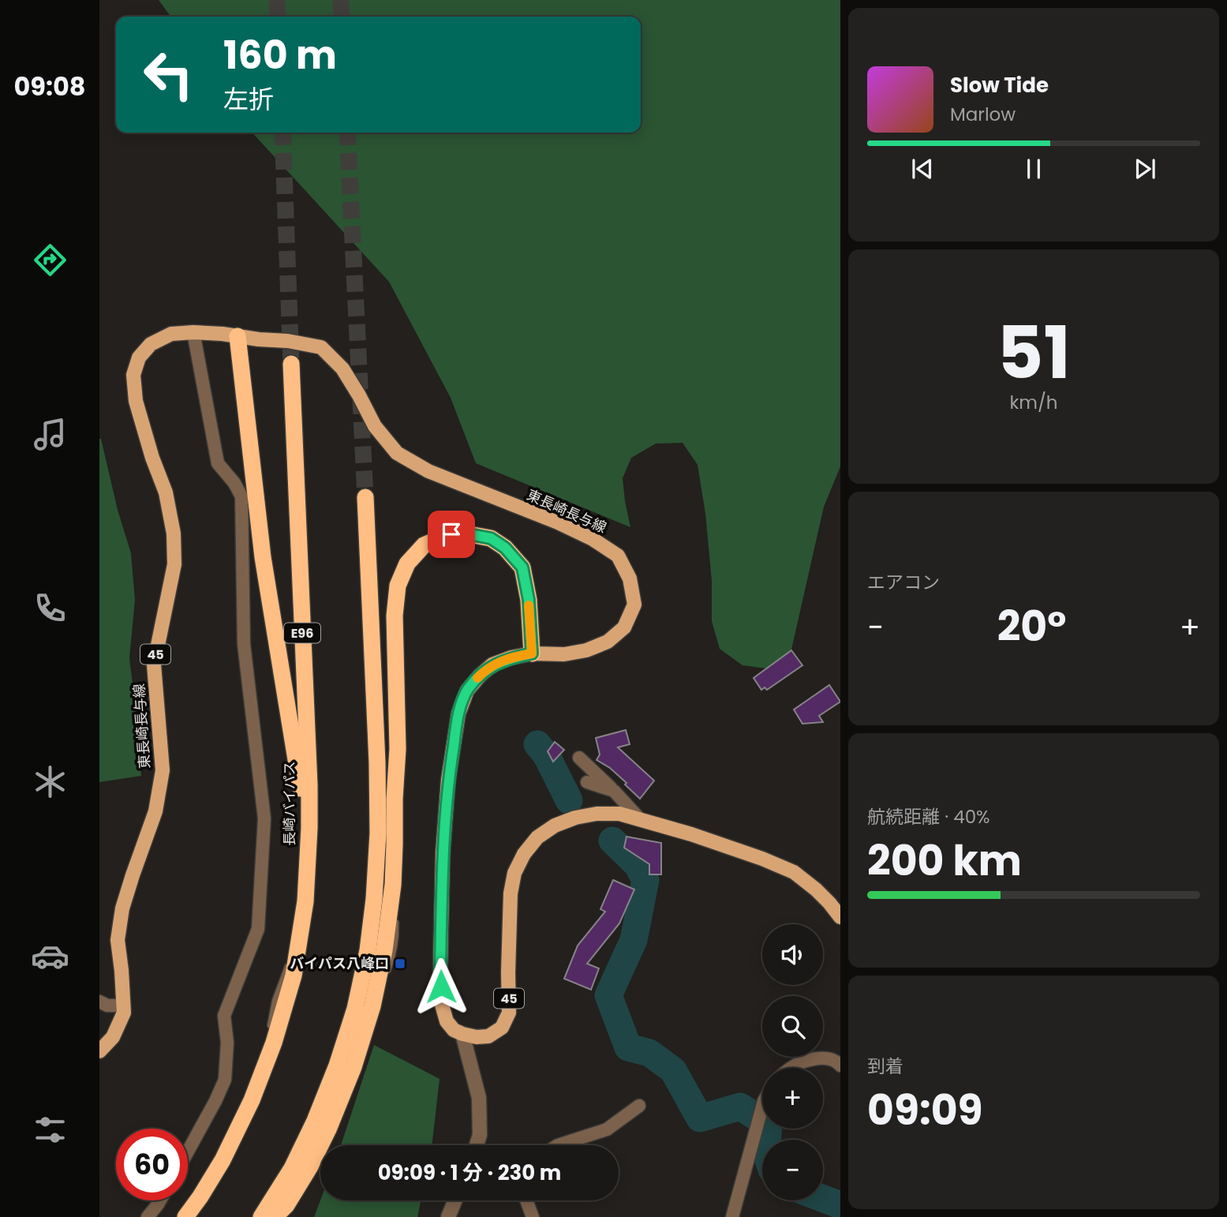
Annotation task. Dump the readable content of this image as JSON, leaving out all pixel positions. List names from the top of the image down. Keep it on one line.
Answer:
{"streets":{"highway":["E96","長崎バイパス"],"main road":["東長崎長与線","45"]},"crossings":[["東長崎長与線","45"]],"places":{"transit":["バイパス八峰口"]},"page":{"tabs":"09:08","turn":["160 m","左折"],"song":["Slow Tide","Marlow"],"tile":[["51","km/h"],"エアコン",["航続距離 · 40%","200 km"],["到着","09:09"]],"heat":["−","20°","+"],"map_buttons":["+","−"],"limit":"60","trip":"09:09 · 1 分 · 230 m"}}
